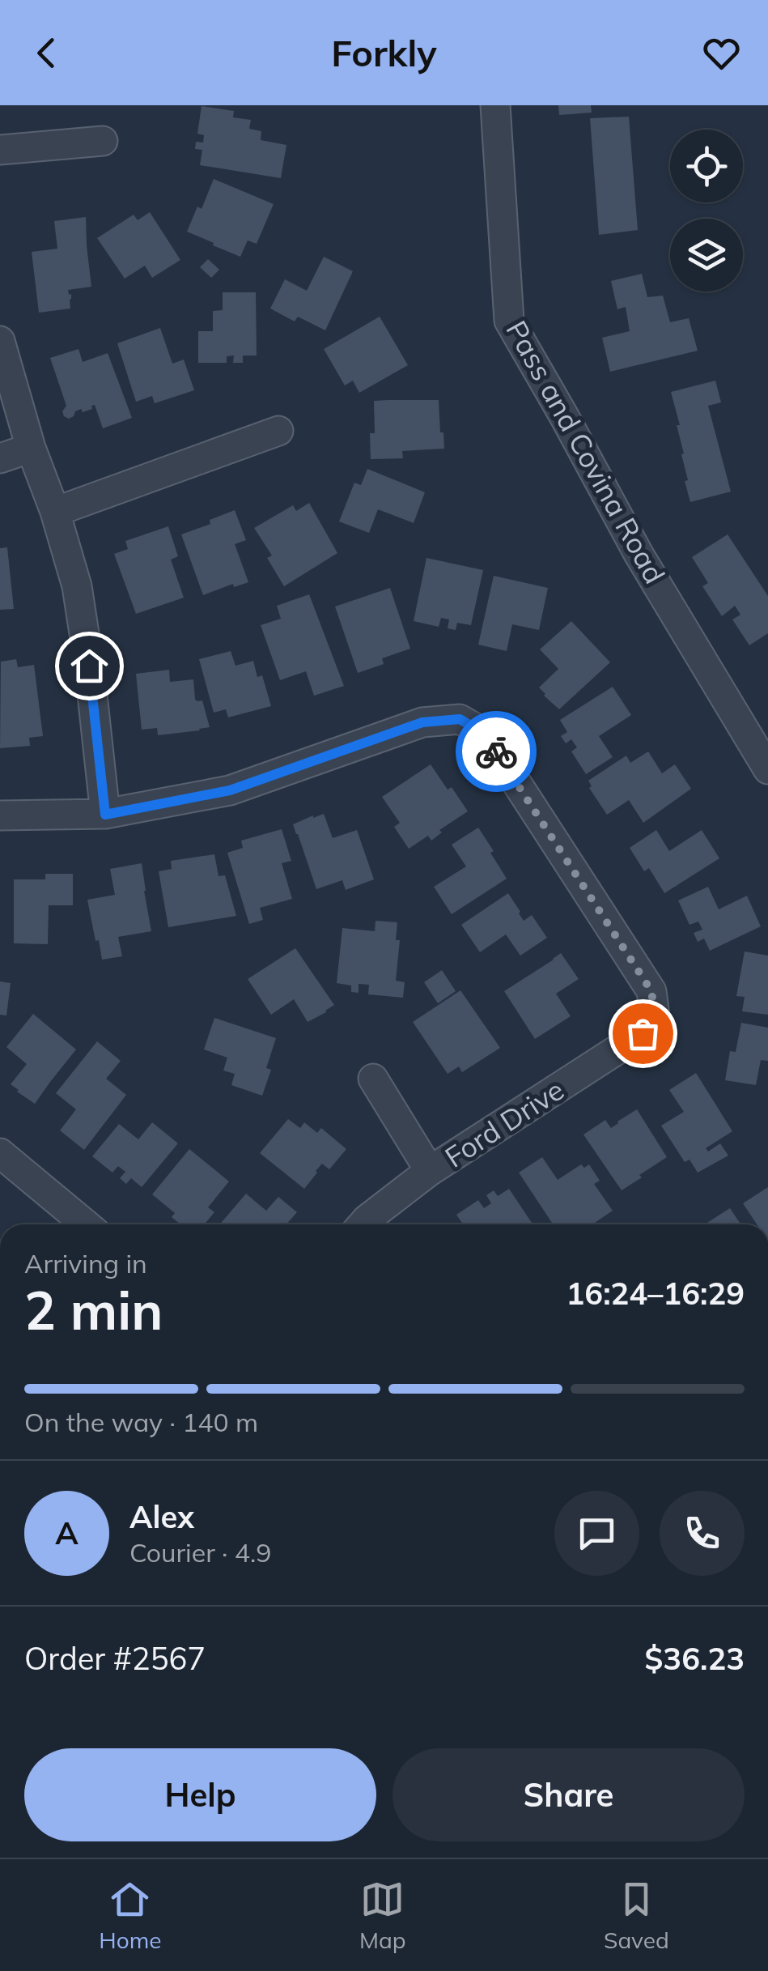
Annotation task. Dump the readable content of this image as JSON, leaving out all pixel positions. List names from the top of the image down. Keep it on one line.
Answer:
{"streets":{"street":["Pass and Covina Road","Ford Drive"]},"page":{"header":"Forkly","heading":["2 min","Arriving in","16:24–16:29"],"panel":["Alex","Courier · 4.9","Order #2567","$36.23"],"bar":"On the way · 140 m","round":"A","buttons":["Help","Share"],"tabs":["Home","Map","Saved"]}}
